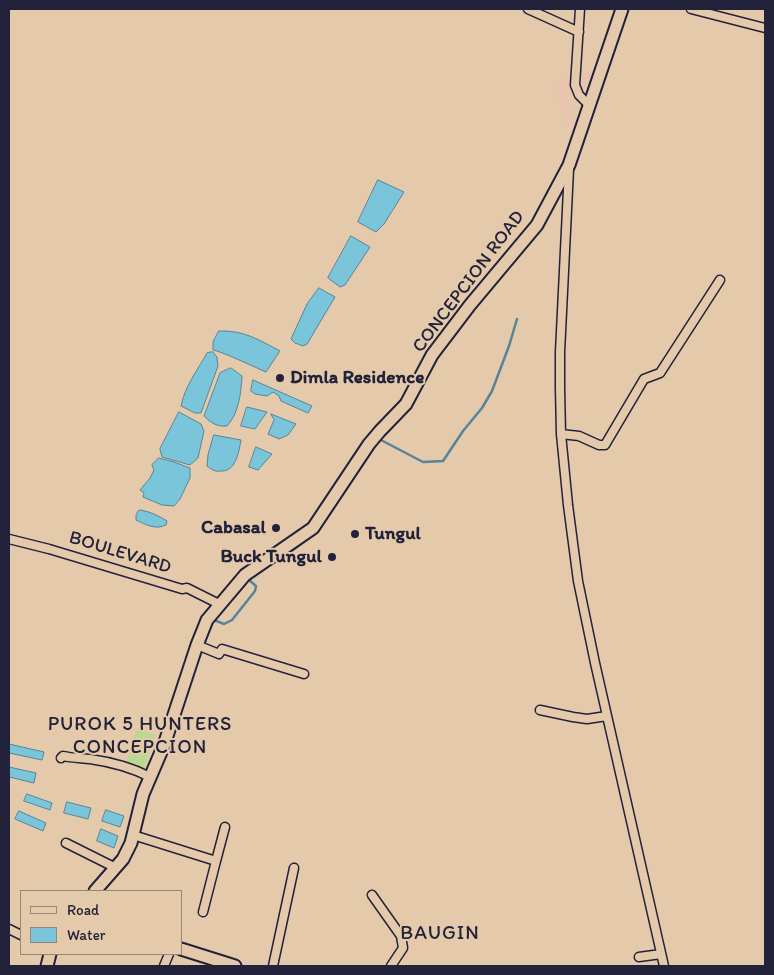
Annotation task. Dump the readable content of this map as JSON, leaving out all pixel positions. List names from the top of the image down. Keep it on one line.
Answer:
{"streets":{"street":["CONCEPCION ROAD","BOULEVARD"]},"crossings":[["CONCEPCION ROAD","BOULEVARD"]],"districts":["PUROK 5 HUNTERS CONCEPCION","BAUGIN"],"places":["Dimla Residence","Cabasal","Tungul","Buck Tungul"],"legend":["Road","Water"]}
